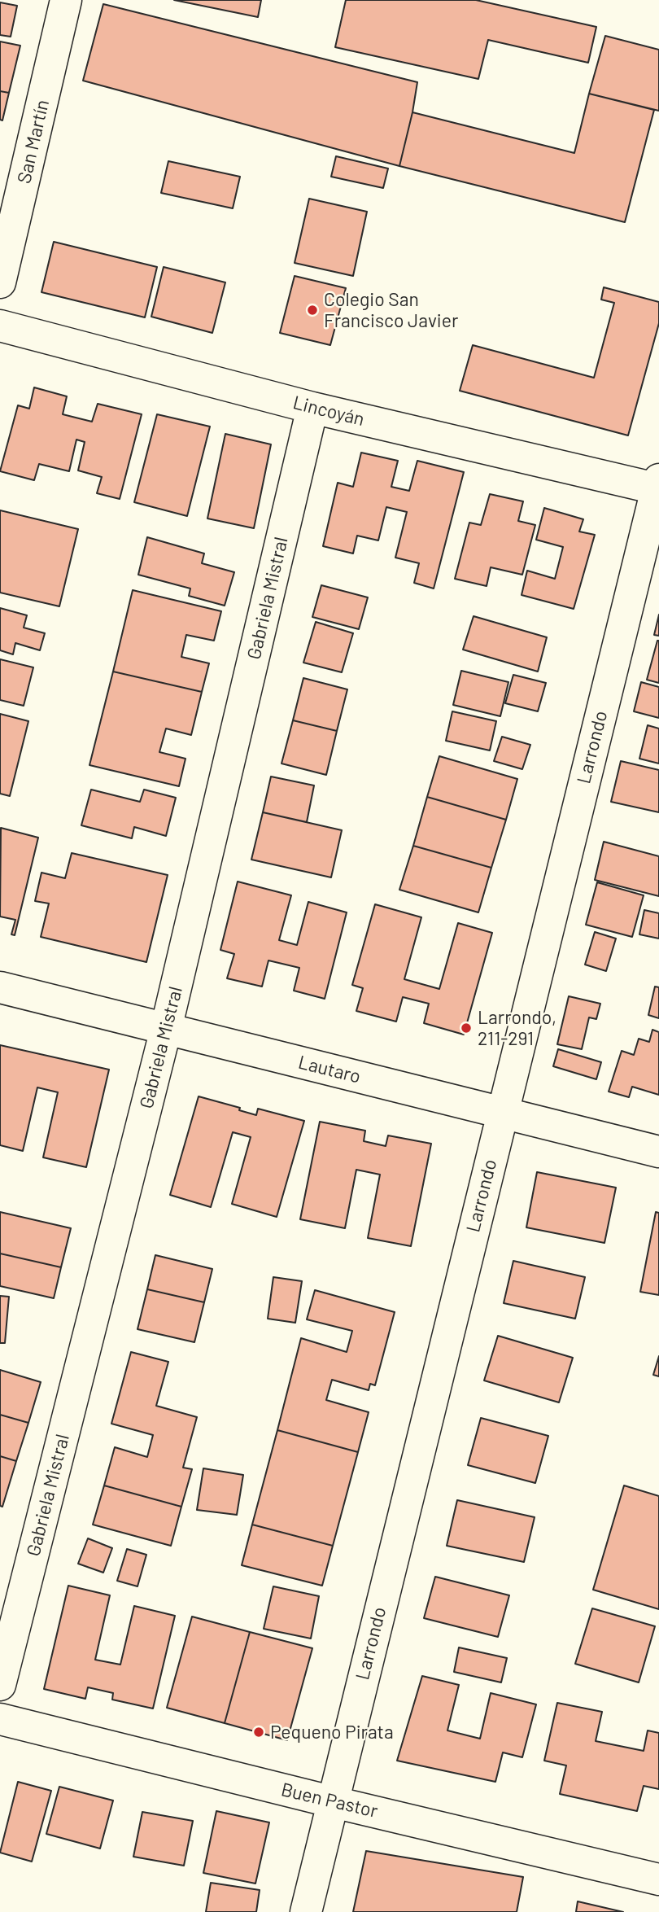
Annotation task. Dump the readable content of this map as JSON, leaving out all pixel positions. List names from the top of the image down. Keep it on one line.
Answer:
{"streets":{"street":["San Martín","Lincoyán","Gabriela Mistral","Larrondo","Lautaro","Buen Pastor"]},"crossings":[["Lincoyán","Gabriela Mistral"],["Lincoyán","Larrondo"],["Gabriela Mistral","Lautaro"],["Larrondo","Lautaro"],["Larrondo","Buen Pastor"]],"places":["Colegio San Francisco Javier","Larrondo, 211-291","Pequeno Pirata"]}
